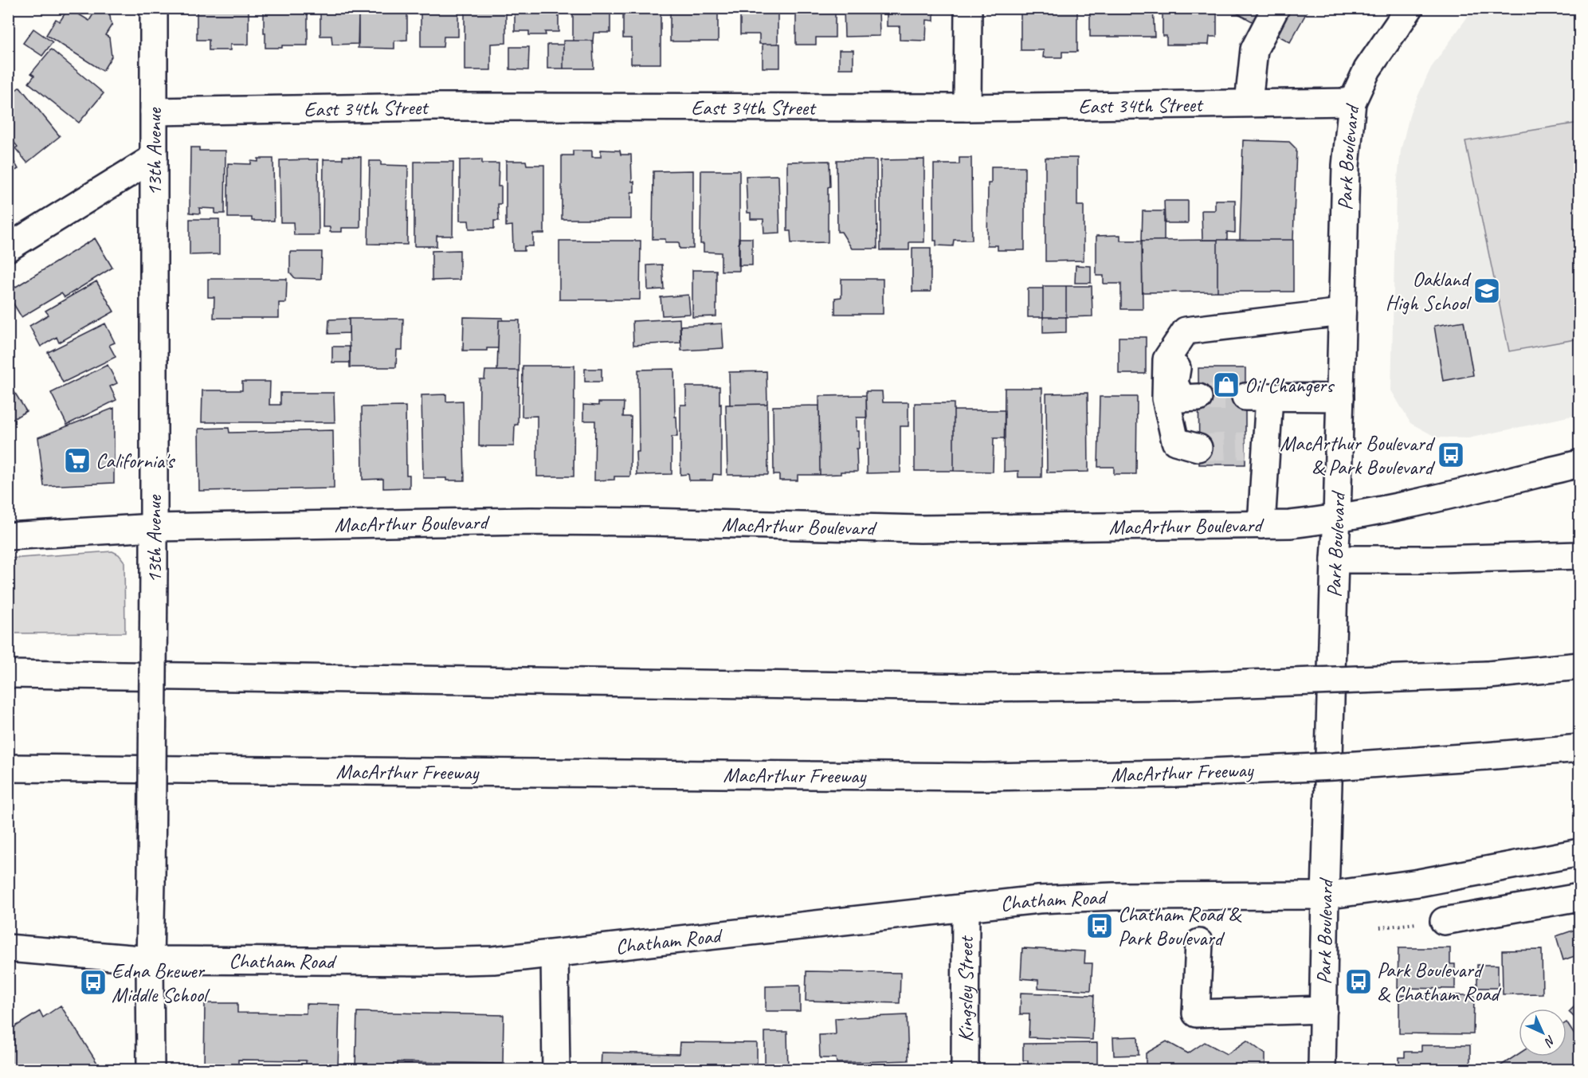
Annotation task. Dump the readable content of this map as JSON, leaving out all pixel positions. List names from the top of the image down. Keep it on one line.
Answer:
{"streets":{"main road":["East 34th Street","13th Avenue","Park Boulevard","MacArthur Boulevard","MacArthur Freeway","Chatham Road","Kingsley Street"]},"crossings":[["East 34th Street","13th Avenue"],["East 34th Street","Park Boulevard"],["13th Avenue","MacArthur Boulevard"],["13th Avenue","Chatham Road"],["Park Boulevard","MacArthur Boulevard"],["Park Boulevard","Chatham Road"],["Chatham Road","Kingsley Street"]],"places":{"school or university":["Oakland High School"],"shop":["Oil Changers"],"bus stop":["MacArthur Boulevard & Park Boulevard","Chatham Road & Park Boulevard","Park Boulevard & Chatham Road","Edna Brewer Middle School"],"supermarket":["California's"]},"north":"bottom right"}
